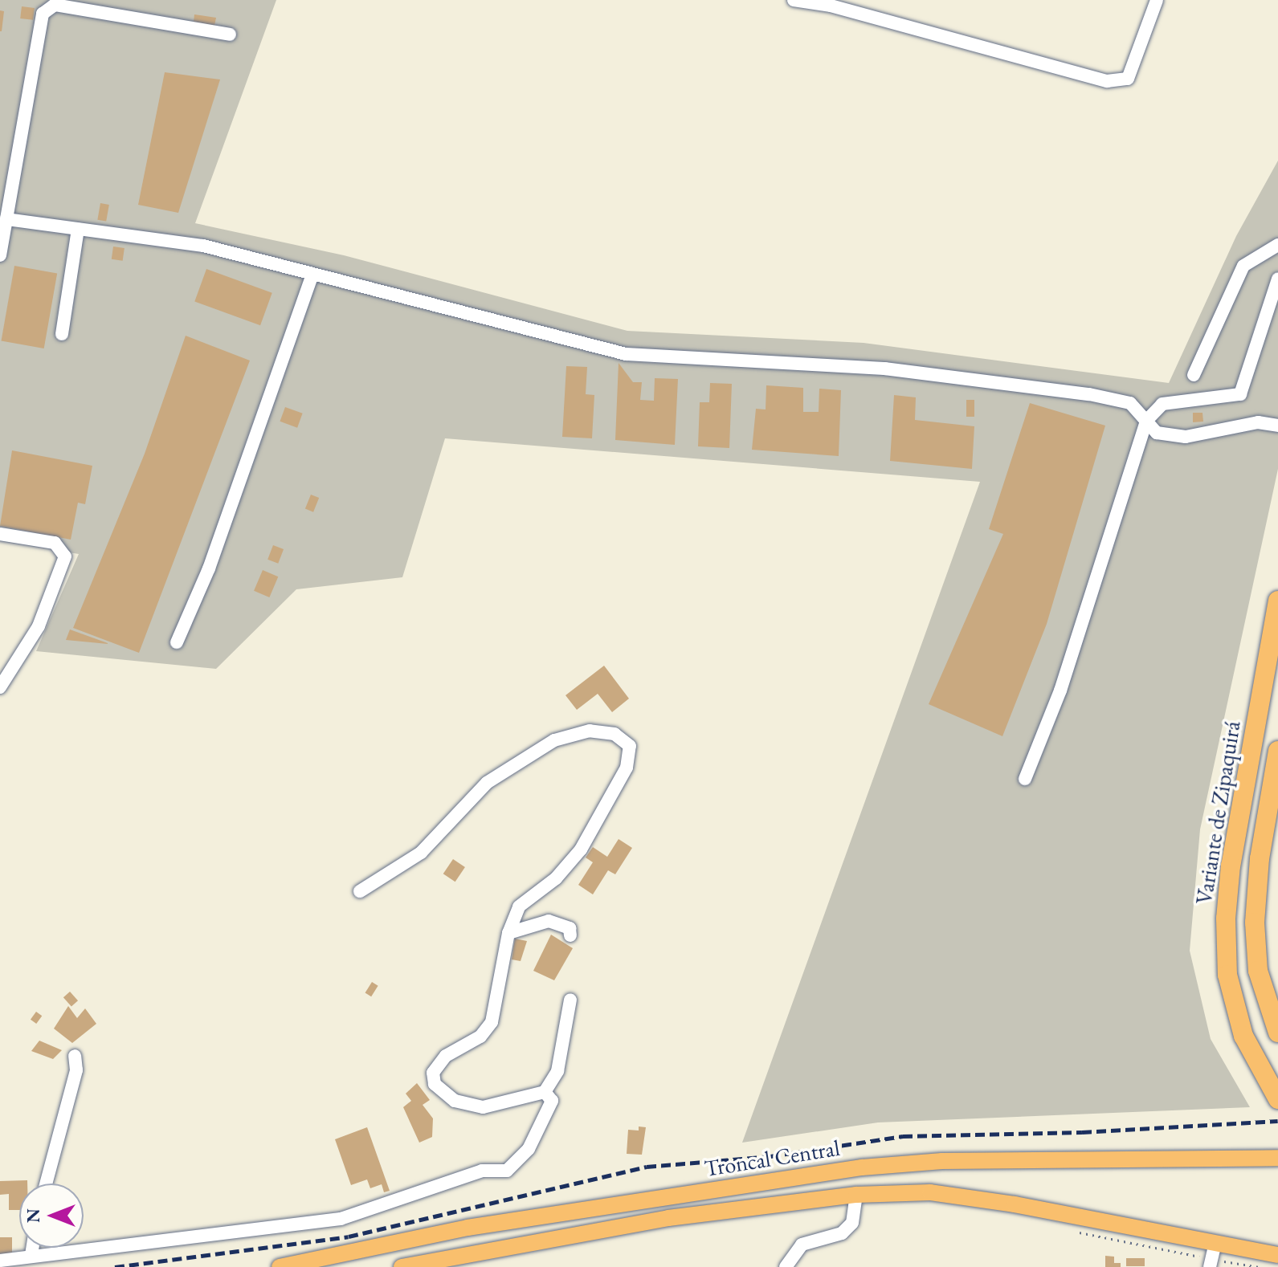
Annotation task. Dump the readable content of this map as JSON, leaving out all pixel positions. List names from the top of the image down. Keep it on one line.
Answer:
{"streets":{"highway":["Variante de Zipaquirá"],"main road":["Troncal Central"]},"north":"left"}
